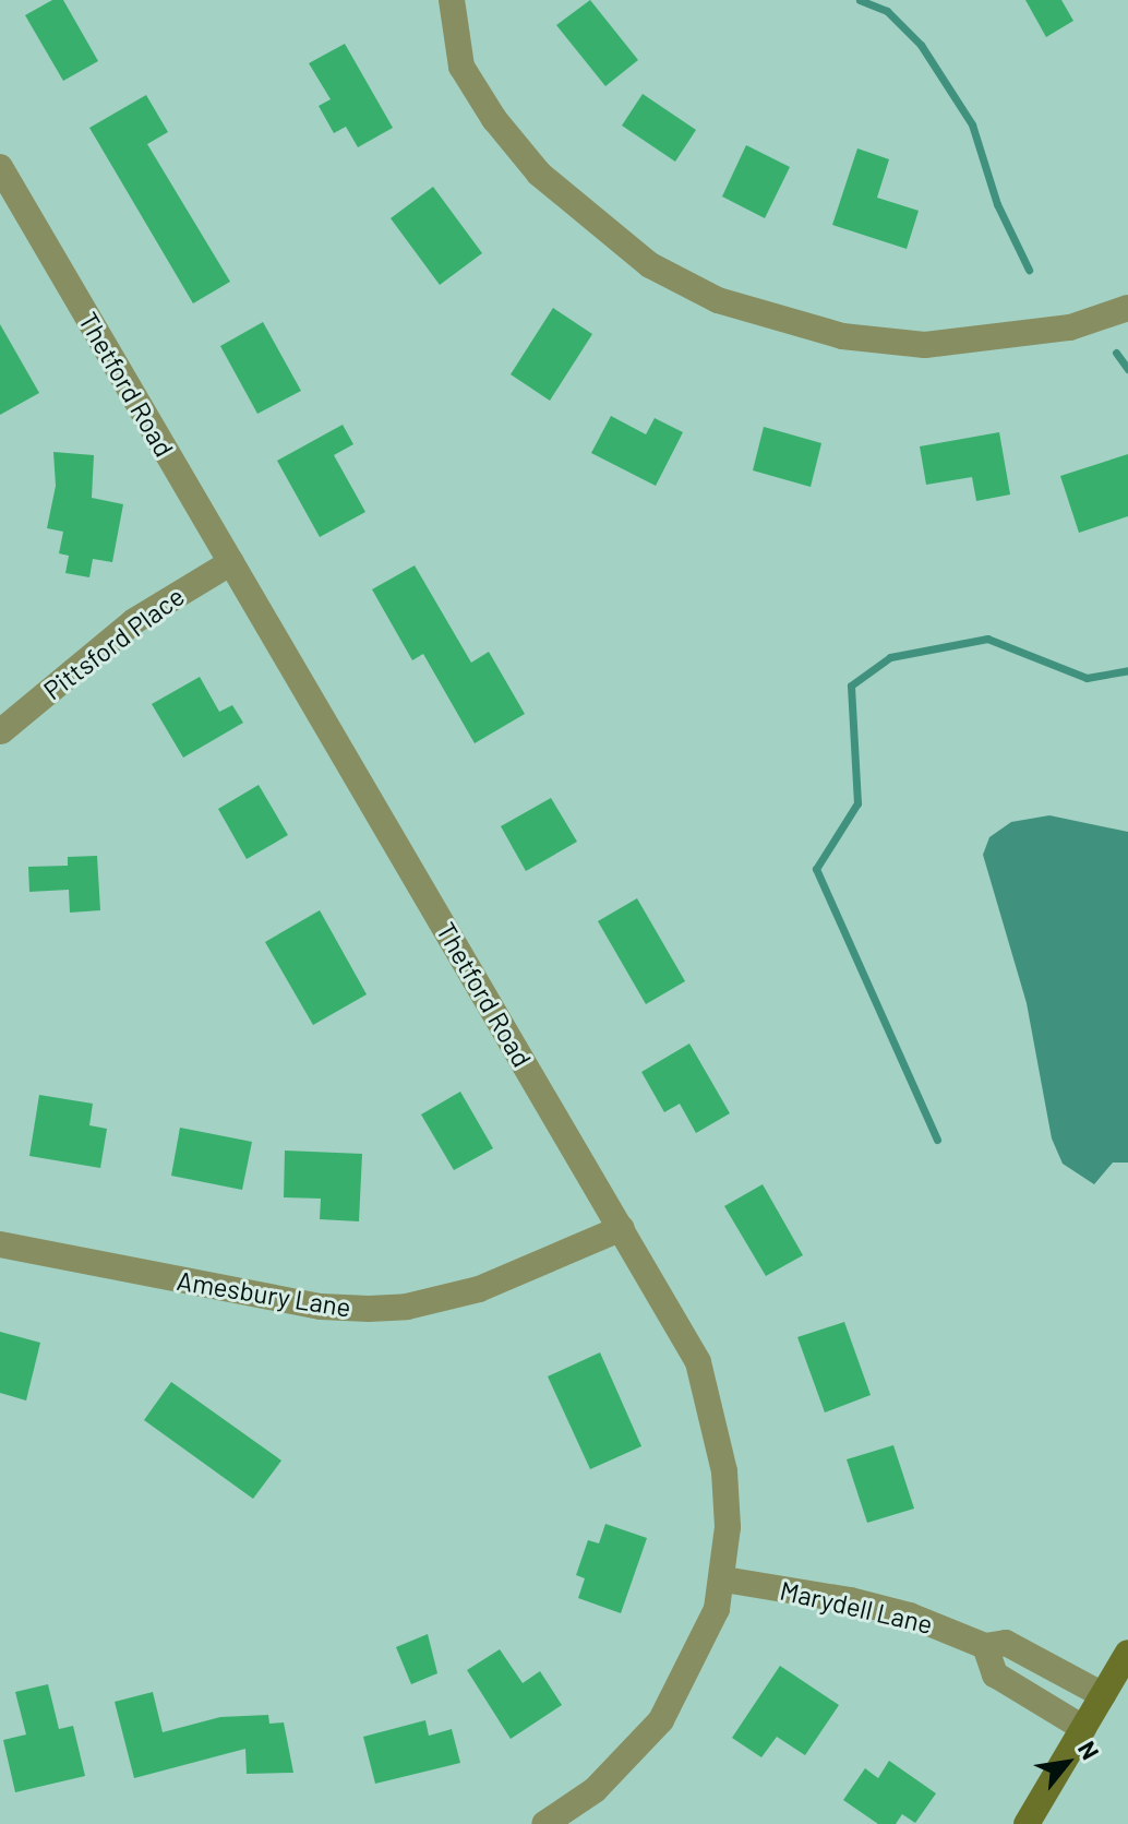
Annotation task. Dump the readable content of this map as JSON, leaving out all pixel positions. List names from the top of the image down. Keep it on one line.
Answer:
{"streets":{"street":["Thetford Road","Pittsford Place","Amesbury Lane","Marydell Lane"]},"crossings":[["Thetford Road","Pittsford Place"],["Thetford Road","Amesbury Lane"],["Thetford Road","Marydell Lane"]],"north":"top right"}
